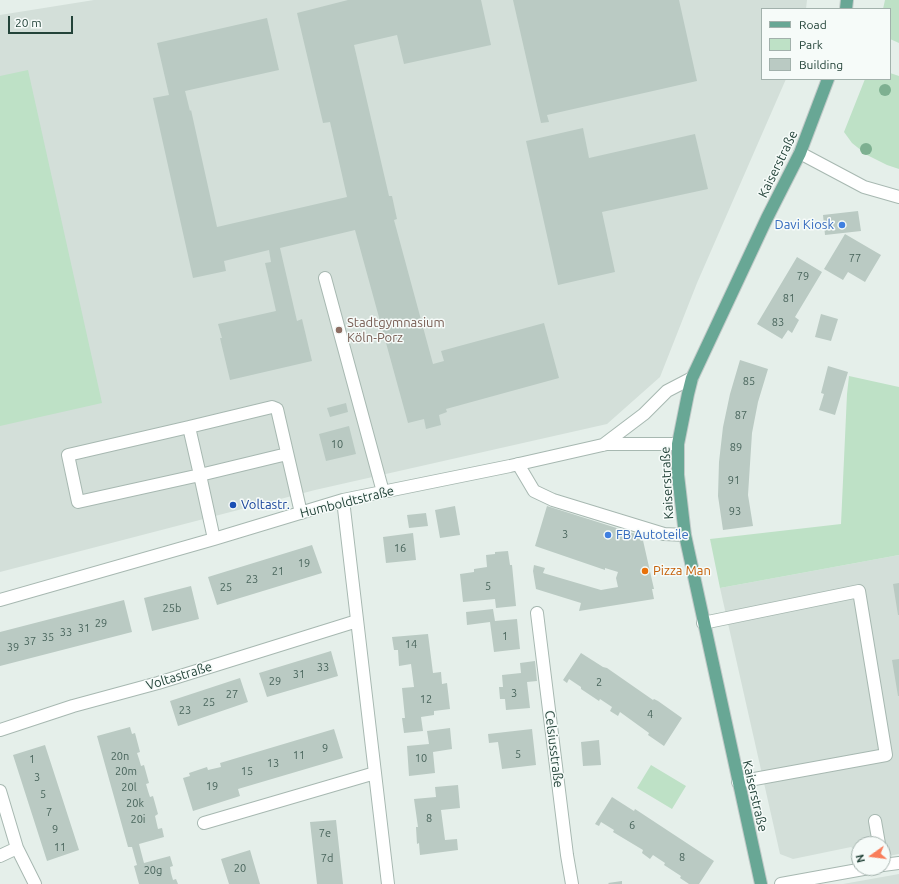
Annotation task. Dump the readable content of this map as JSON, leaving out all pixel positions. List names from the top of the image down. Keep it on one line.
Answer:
{"streets":{"main road":["Kaiserstraße"],"street":["Humboldtstraße","Voltastraße","Celsiusstraße"]},"crossings":[["Kaiserstraße","Humboldtstraße"]],"places":["Davi Kiosk","Stadtgymnasium Köln-Porz","Voltastr.","FB Autoteile","Pizza Man"],"house_numbers":["77","79","81","83","85","87","10","89","91","93","3","16","19","21","23","5","25","25b","29","31","33","1","35","37","14","39","33","31","29","2","3","27","12","25","23","4","9","5","11","20n","10","1","13","20m","15","3","19","20l","5","20k","7","8","20i","6","9","7e","11","8","7d","20","20g"],"legend":["Road","Park","Building"],"scale_bar":"20 m","north":"left"}
